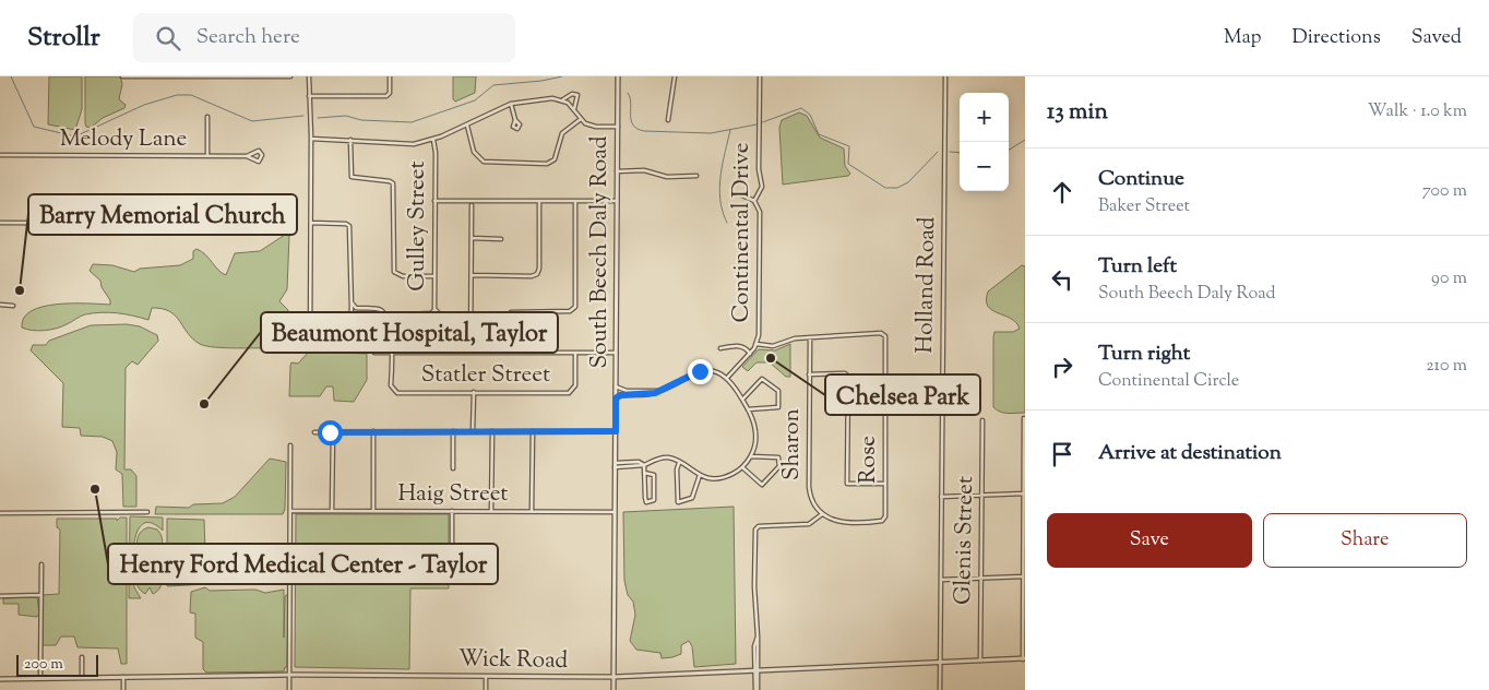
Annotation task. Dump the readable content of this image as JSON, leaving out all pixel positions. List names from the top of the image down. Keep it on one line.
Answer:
{"streets":{"street":["Melody Lane","Gulley Street","Continental Drive","South Beech Daly Road","Holland Road","Statler Street","Sharon","Rose","Haig Street","Glenis Street","Wick Road"]},"crossings":[["South Beech Daly Road","Haig Street"],["South Beech Daly Road","Wick Road"],["Holland Road","Wick Road"],["Sharon","Rose"],["Glenis Street","Wick Road"]],"places":["Barry Memorial Church","Chelsea Park","Beaumont Hospital, Taylor","Henry Ford Medical Center - Taylor"],"scale_bar":"200 m","page":{"header":"Strollr","search":"Search here","nav":["Map","Directions","Saved"],"heading":["13 min","Walk · 1.0 km"],"map_buttons":["+","−"],"list":[["Continue","Baker Street","700 m"],["Turn left","South Beech Daly Road","90 m"],["Turn right","Continental Circle","210 m"],"Arrive at destination"],"buttons":["Save","Share"],"scale":"200 m"}}
